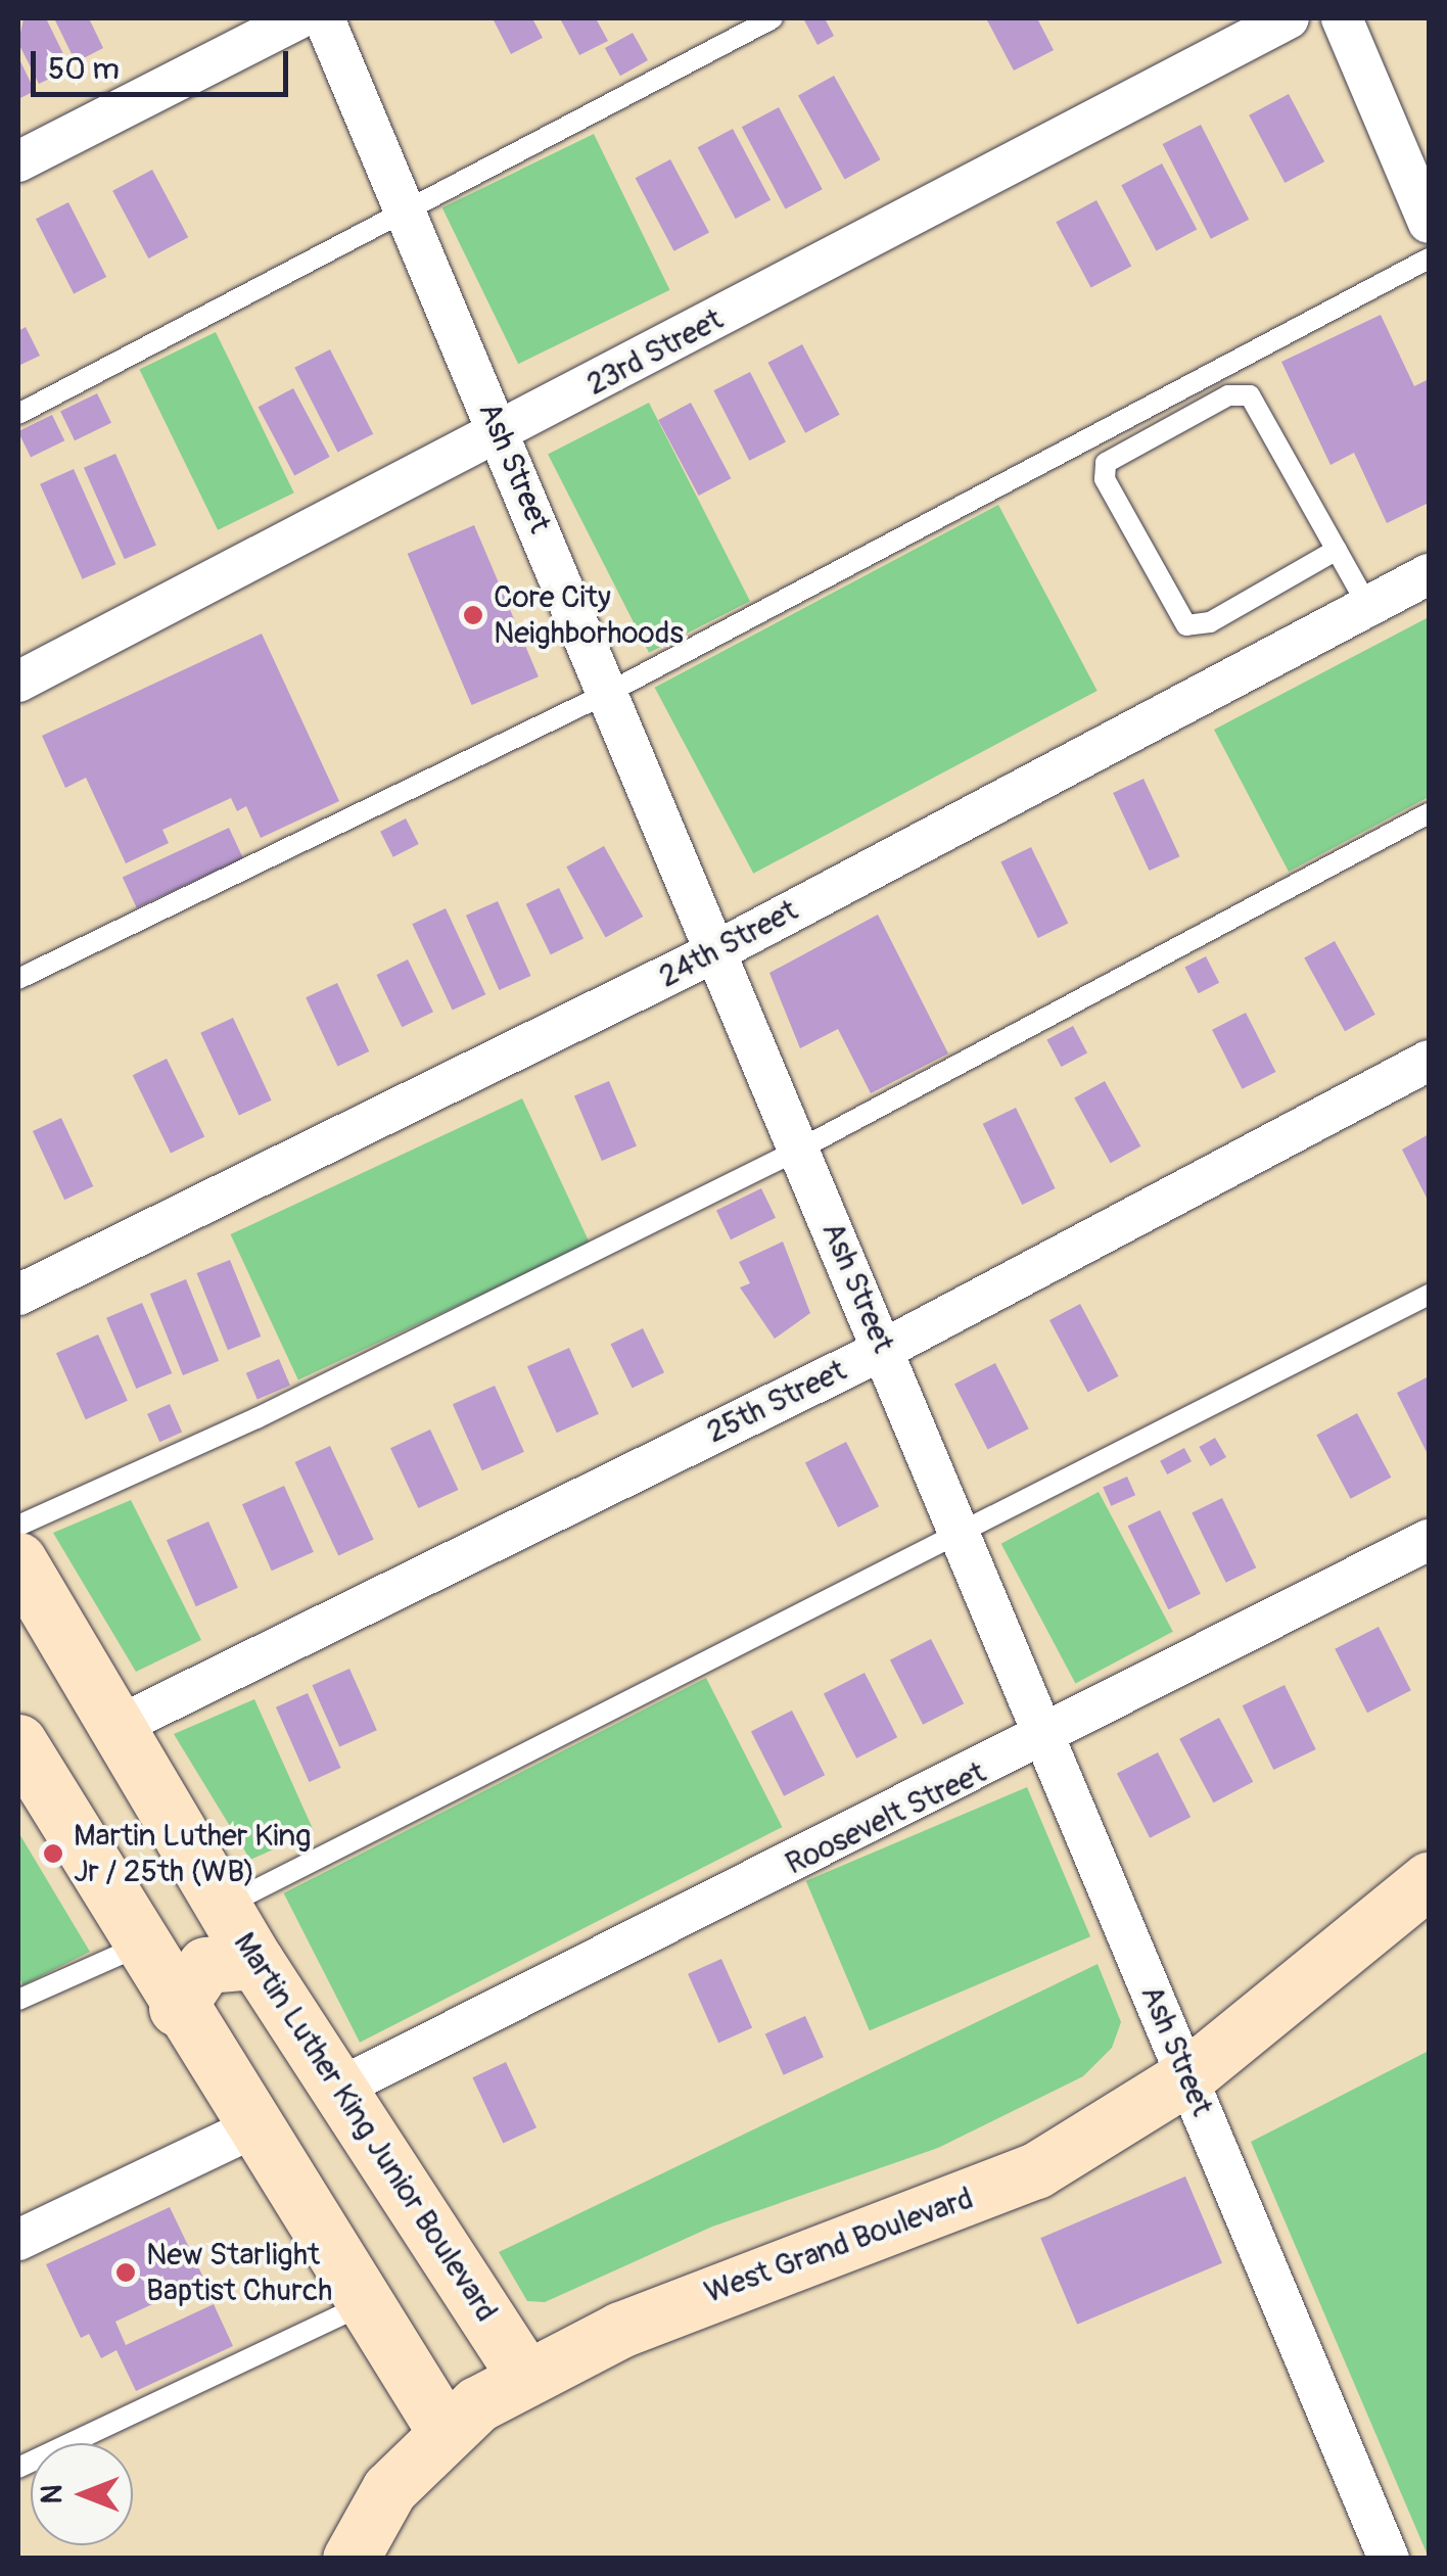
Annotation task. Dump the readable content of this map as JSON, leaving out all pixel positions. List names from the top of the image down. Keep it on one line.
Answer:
{"streets":{"main road":["Martin Luther King Junior Boulevard","West Grand Boulevard"],"street":["23rd Street","Ash Street","24th Street","25th Street","Roosevelt Street"]},"crossings":[["23rd Street","Ash Street"],["Ash Street","24th Street"],["Ash Street","25th Street"],["Ash Street","Roosevelt Street"],["Ash Street","West Grand Boulevard"],["25th Street","Martin Luther King Junior Boulevard"],["Roosevelt Street","Martin Luther King Junior Boulevard"],["Martin Luther King Junior Boulevard","West Grand Boulevard"]],"places":["Core City Neighborhoods","Martin Luther King Jr / 25th (WB)","New Starlight Baptist Church"],"scale_bar":"50 m","north":"left"}
